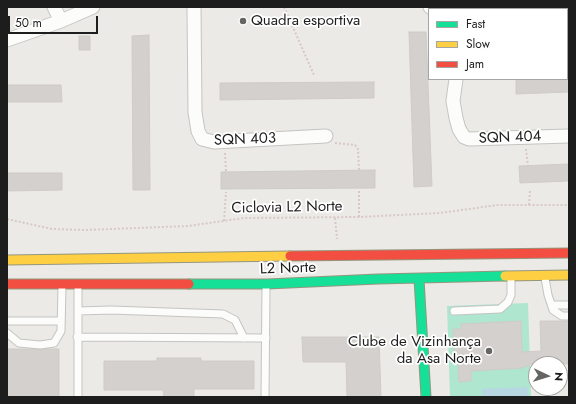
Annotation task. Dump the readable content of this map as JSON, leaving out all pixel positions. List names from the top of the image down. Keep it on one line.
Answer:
{"streets":{"main road":["L2 Norte"],"street":["SQN 404","SQN 403"],"path":["Ciclovia L2 Norte"]},"places":["Quadra esportiva","Clube de Vizinhança da Asa Norte"],"legend":["Fast","Slow","Jam"],"scale_bar":"50 m","north":"right"}
